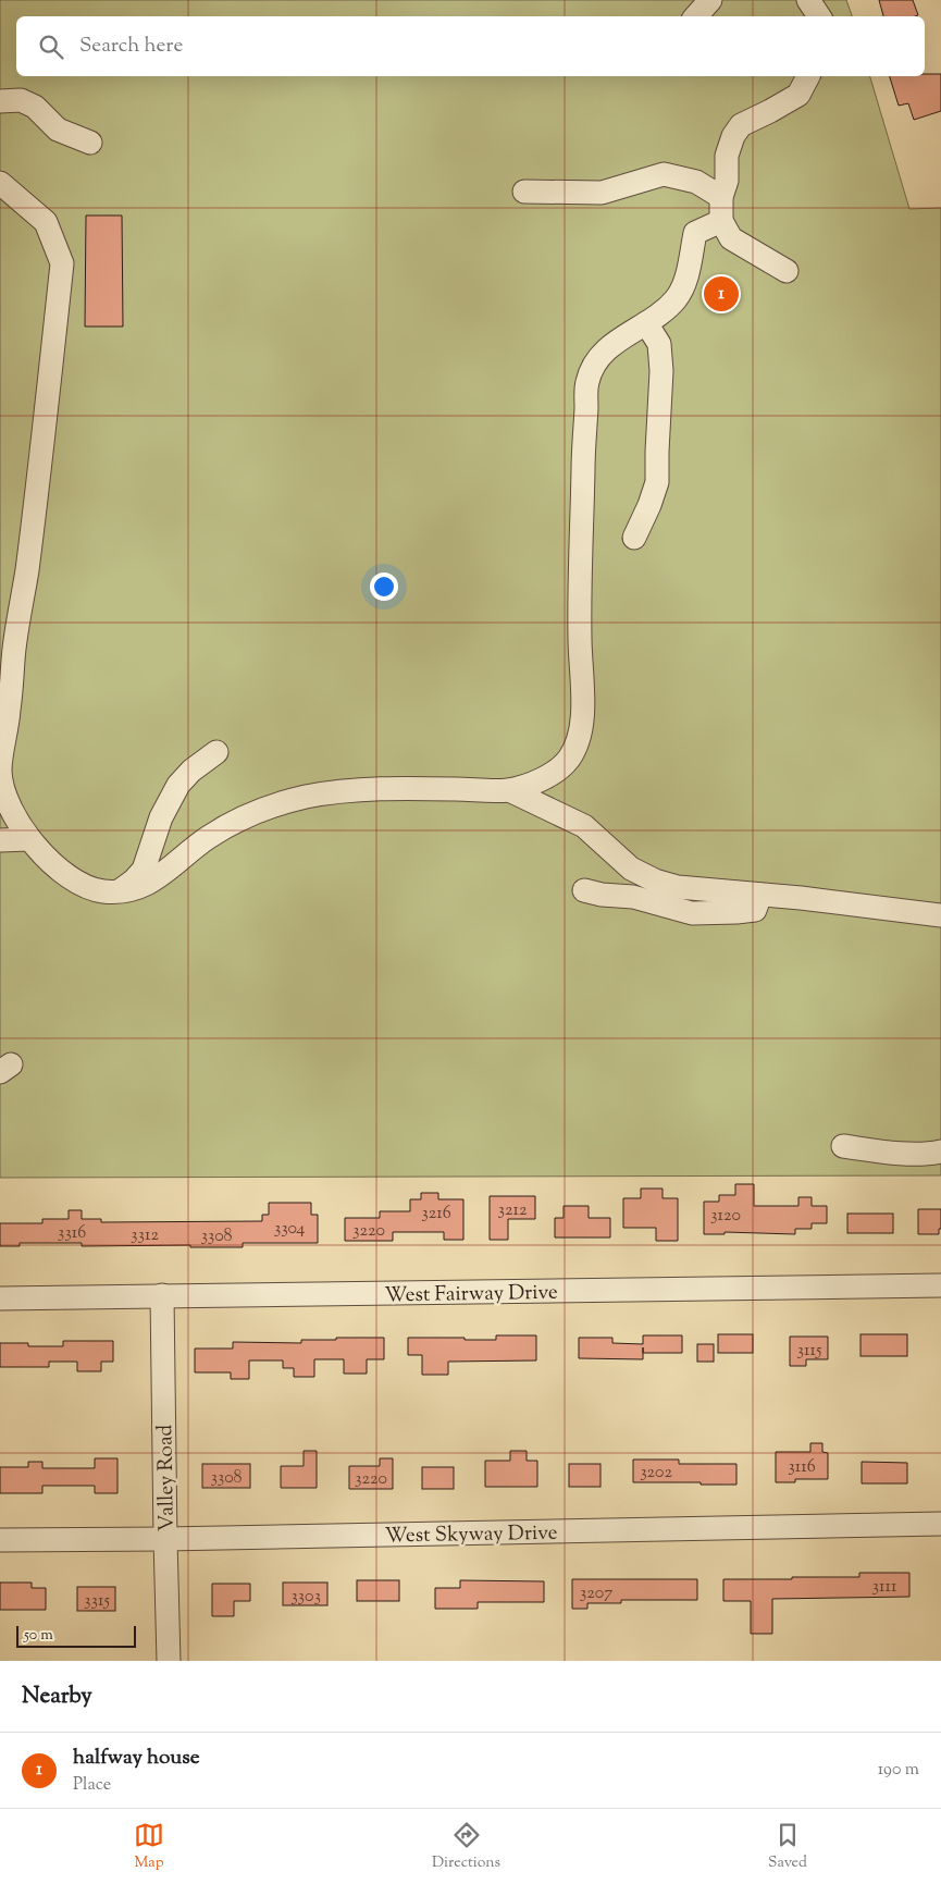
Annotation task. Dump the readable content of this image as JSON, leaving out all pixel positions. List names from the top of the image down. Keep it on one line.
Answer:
{"streets":{"street":["West Fairway Drive","Valley Road","West Skyway Drive"]},"crossings":[["West Fairway Drive","Valley Road"],["Valley Road","West Skyway Drive"]],"house_numbers":["3212","3216","3120","3304","3220","3316","3312","3308","3115","3116","3202","3308","3220","3111","3207","3303","3315"],"scale_bar":"50 m","page":{"search":"Search here","pins":"1","scale":"50 m","heading":"Nearby","list":[{"mark":"1","name":"halfway house","note":"Place","value":"190 m"}],"nav":["Map","Directions","Saved"]}}
